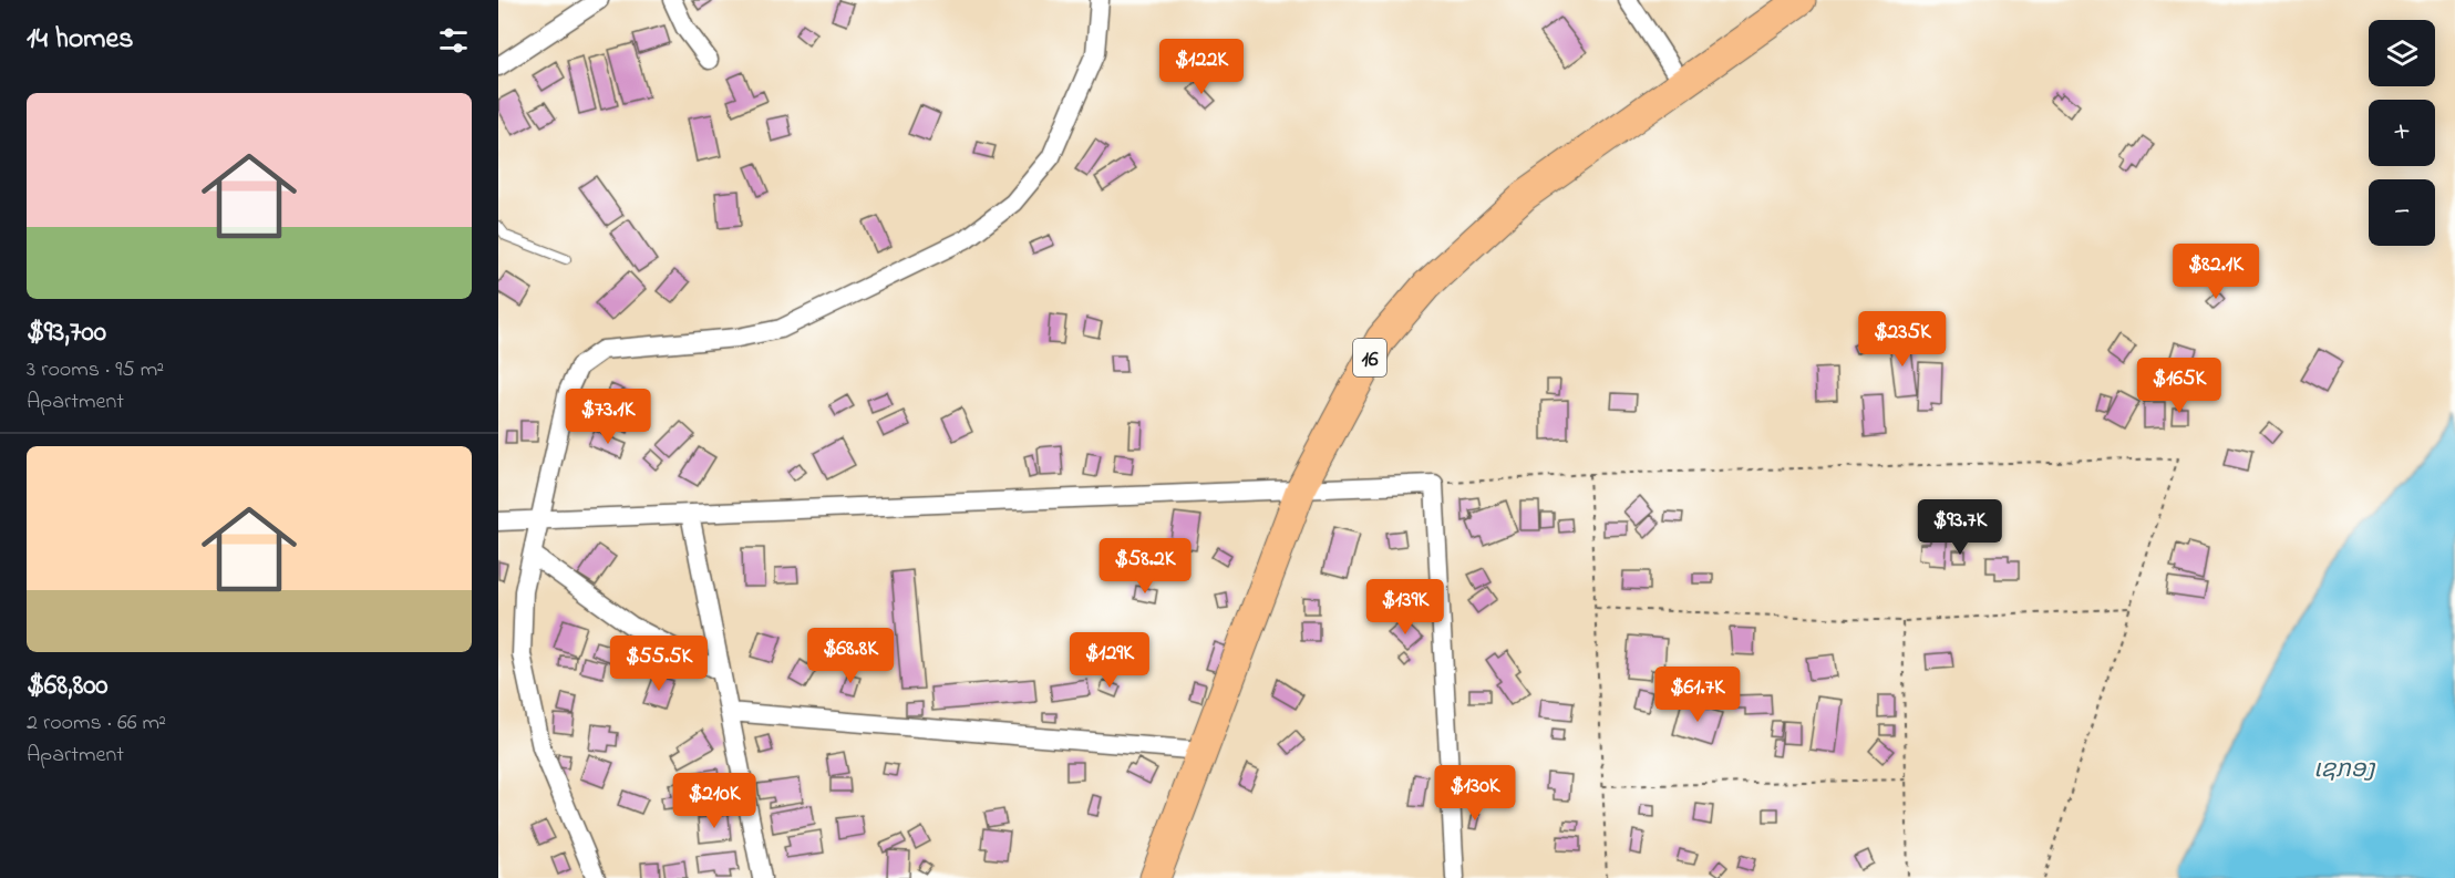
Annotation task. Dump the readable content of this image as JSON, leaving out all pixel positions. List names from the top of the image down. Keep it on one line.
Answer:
{"streets":{"highway":["16"]},"water":["ເຊກອງ"],"page":{"heading":"14 homes","map_buttons":["+","−"],"price":["$122K","$82.1K","$235K","$165K","$73.1K","$93.7K","$58.2K","$139K","$68.8K","$129K","$55.5K","$61.7K","$130K","$210K"],"list":[{"name":"$93,700","note":"3 rooms · 95 m² · Apartment"},{"name":"$68,800","note":"2 rooms · 66 m² · Apartment"}]}}
